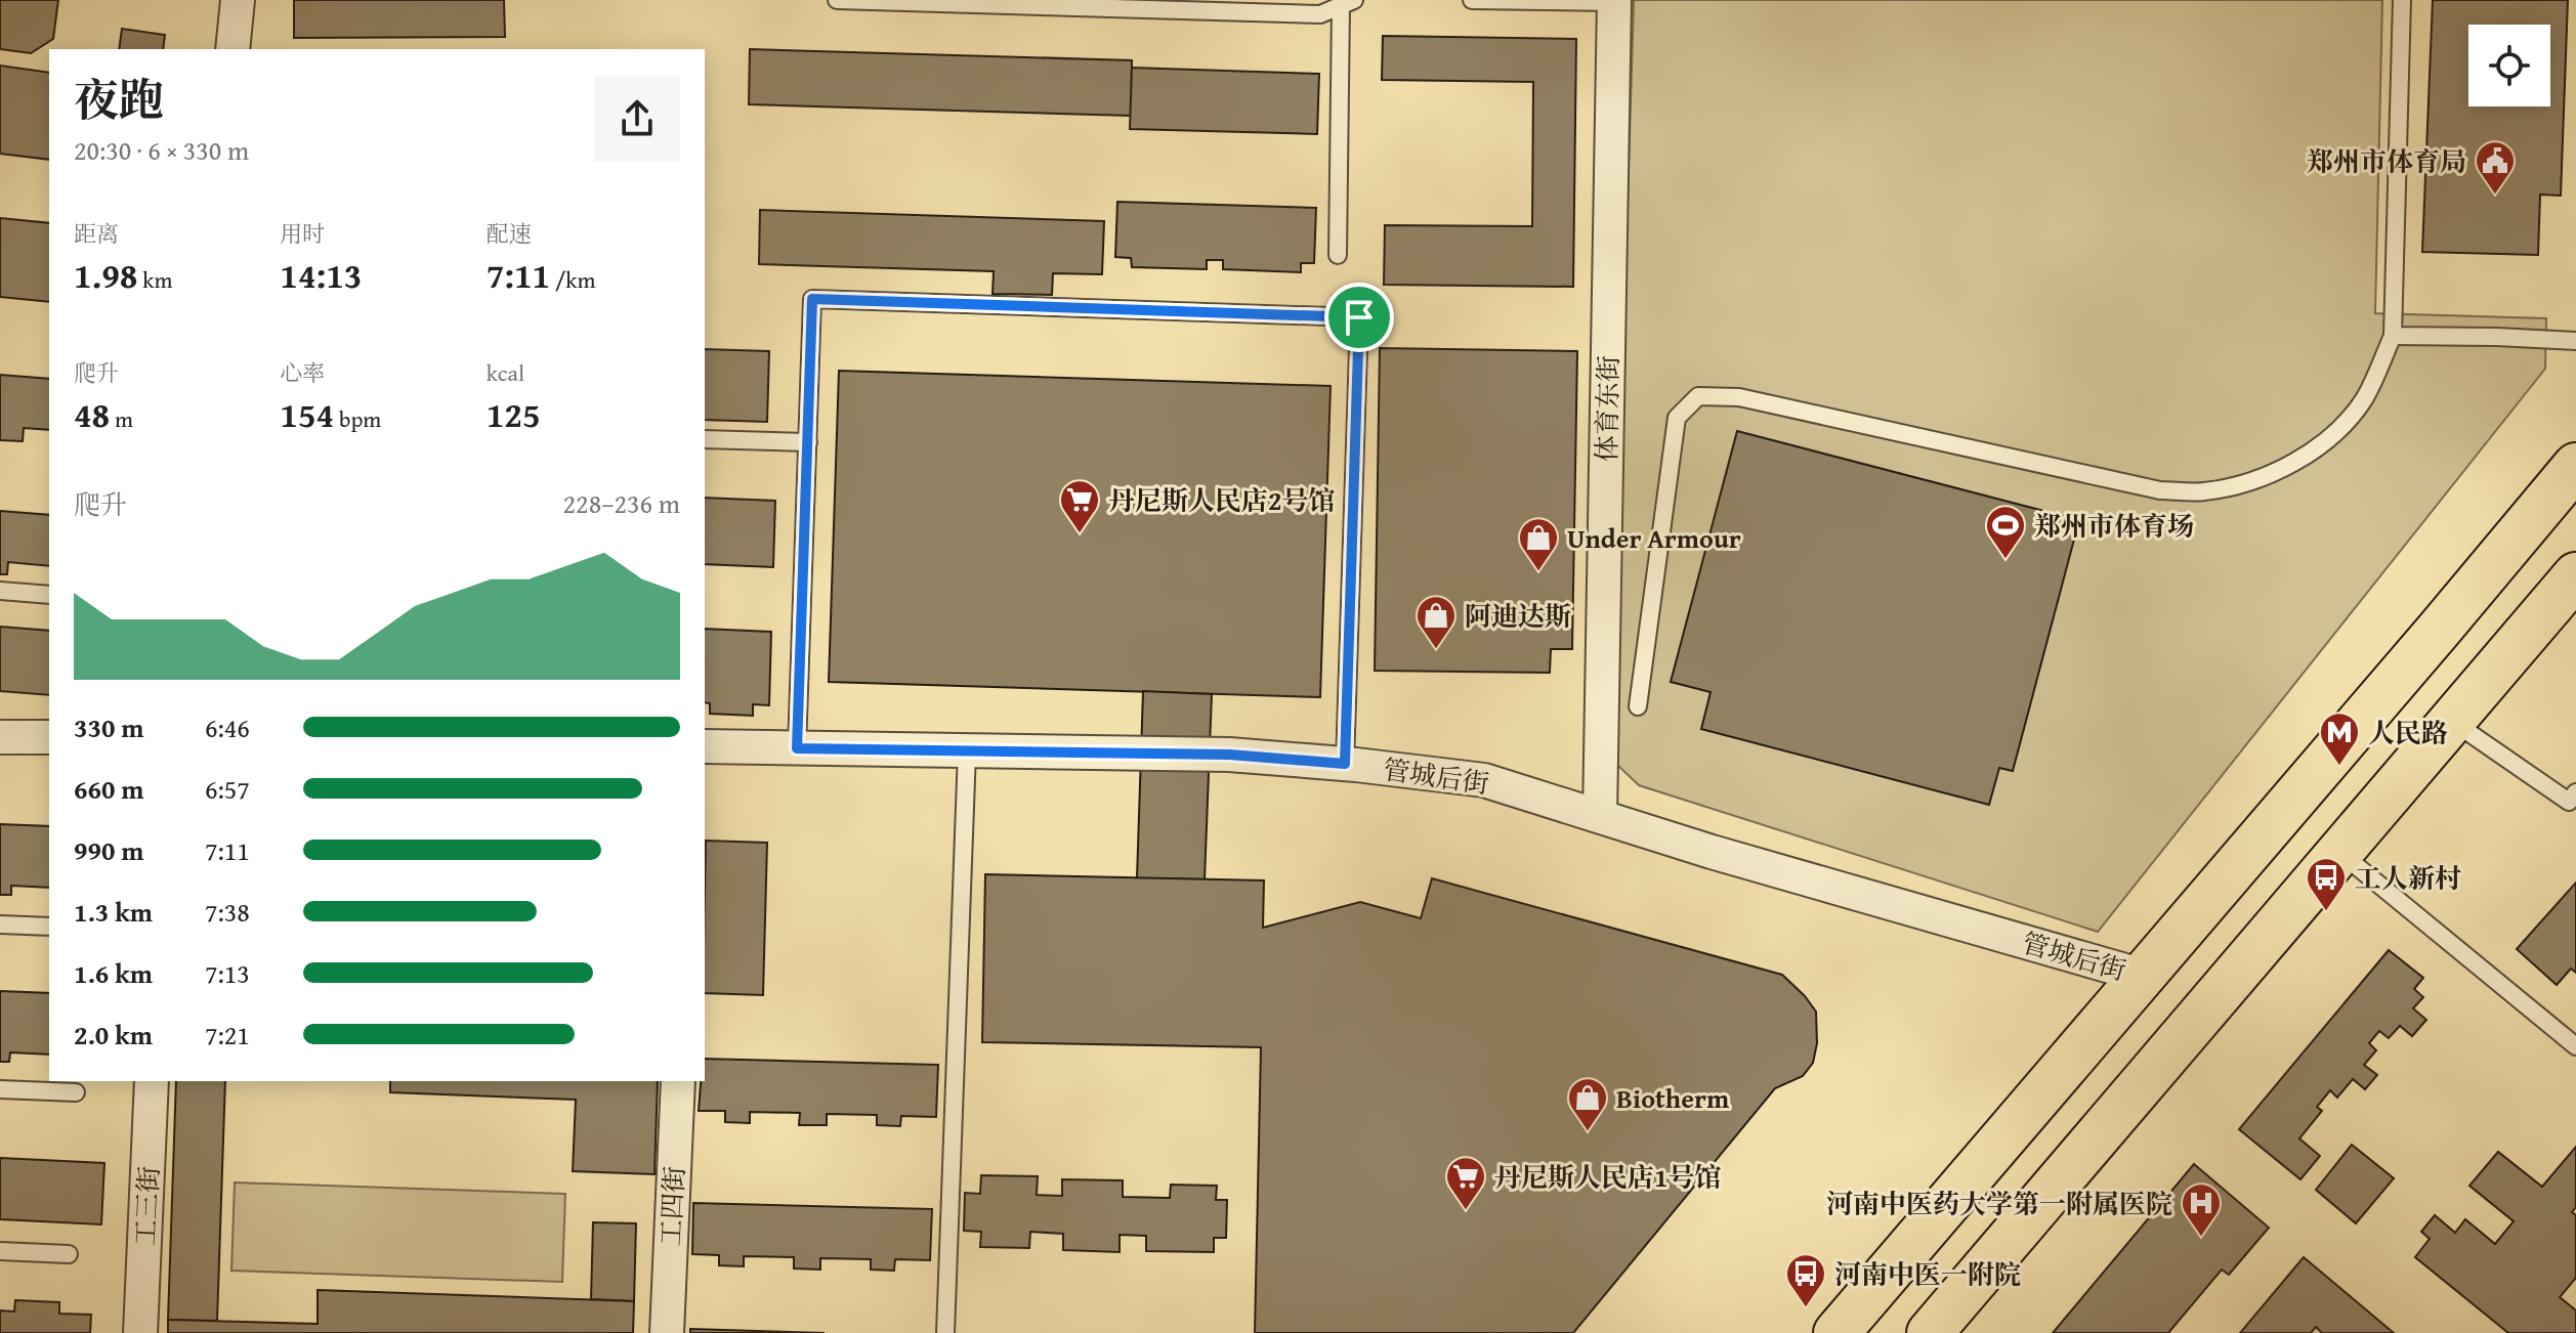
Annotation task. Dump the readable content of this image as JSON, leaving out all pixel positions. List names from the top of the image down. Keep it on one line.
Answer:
{"streets":{"street":["体育东街","管城后街","工三街","工四街"]},"crossings":[["体育东街","管城后街"]],"places":{"public building":["郑州市体育局"],"supermarket":["丹尼斯人民店2号馆","丹尼斯人民店1号馆"],"sports":["郑州市体育场"],"shop":["Under Armour","阿迪达斯","Biotherm"],"metro station":["人民路"],"bus stop":["工人新村","河南中医一附院"],"hospital":["河南中医药大学第一附属医院"]},"page":{"heading":["夜跑","20:30 · 6 × 330 m"],"stats":[["距离","1.98 km"],["用时","14:13"],["配速","7:11 /km"],["爬升","48 m"],["心率","154 bpm"],["kcal","125"]],"chart":["爬升","228–236 m"],"list":[{"name":"330 m","note":"6:46"},{"name":"660 m","note":"6:57"},{"name":"990 m","note":"7:11"},{"name":"1.3 km","note":"7:38"},{"name":"1.6 km","note":"7:13"},{"name":"2.0 km","note":"7:21"}]}}
